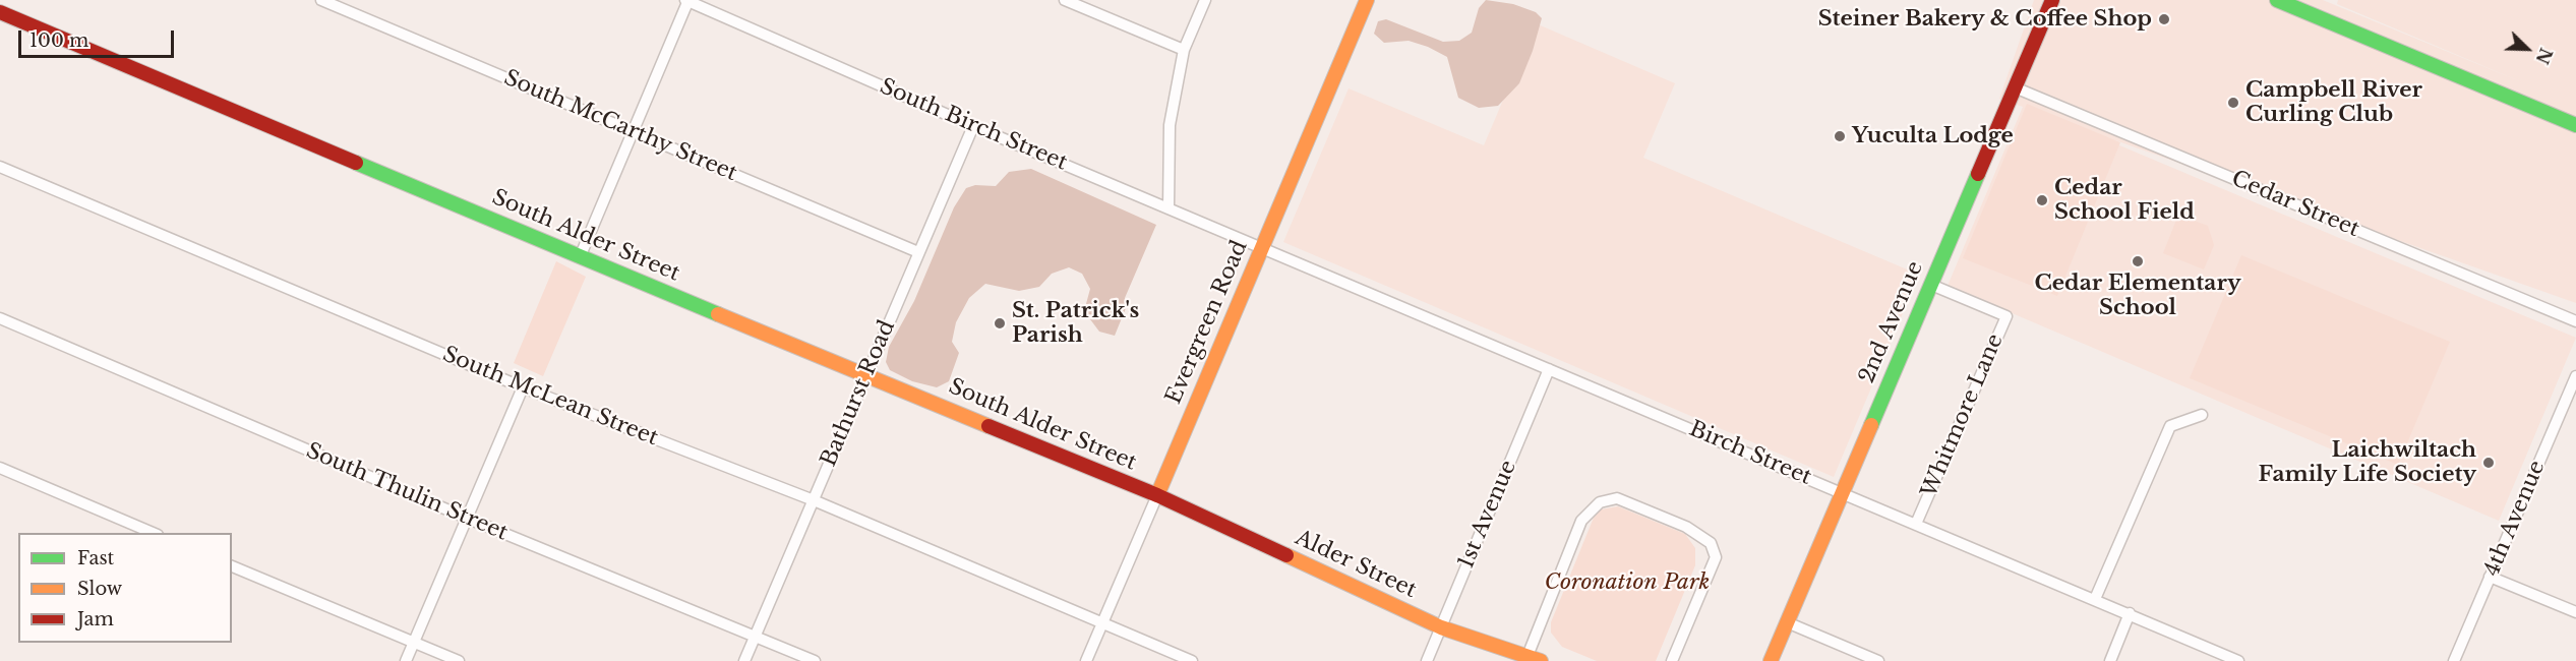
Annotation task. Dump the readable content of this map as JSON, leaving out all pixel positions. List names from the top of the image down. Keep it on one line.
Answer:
{"streets":{"street":["South Birch Street","South McCarthy Street","Cedar Street","South Alder Street","Evergreen Road","2nd Avenue","Bathurst Road","South McLean Street","Whitmore Lane","Birch Street","South Thulin Street","1st Avenue","4th Avenue","Alder Street"]},"crossings":[["South Birch Street","Evergreen Road"],["South Birch Street","Bathurst Road"],["South Birch Street","Birch Street"],["South McCarthy Street","Bathurst Road"],["Cedar Street","2nd Avenue"],["South Alder Street","Evergreen Road"],["South Alder Street","Bathurst Road"],["South Alder Street","Alder Street"],["Evergreen Road","South McLean Street"],["Evergreen Road","Birch Street"],["Evergreen Road","Alder Street"],["2nd Avenue","Whitmore Lane"],["2nd Avenue","Birch Street"],["Bathurst Road","South McLean Street"],["Bathurst Road","South Thulin Street"],["Whitmore Lane","Birch Street"],["Birch Street","1st Avenue"],["1st Avenue","Alder Street"]],"parks":["Coronation Park"],"places":["Steiner Bakery & Coffee Shop","Campbell River Curling Club","Yuculta Lodge","Cedar School Field","Cedar Elementary School","St. Patrick's Parish","Laichwiltach Family Life Society"],"legend":["Fast","Slow","Jam"],"scale_bar":"100 m","north":"bottom right"}
